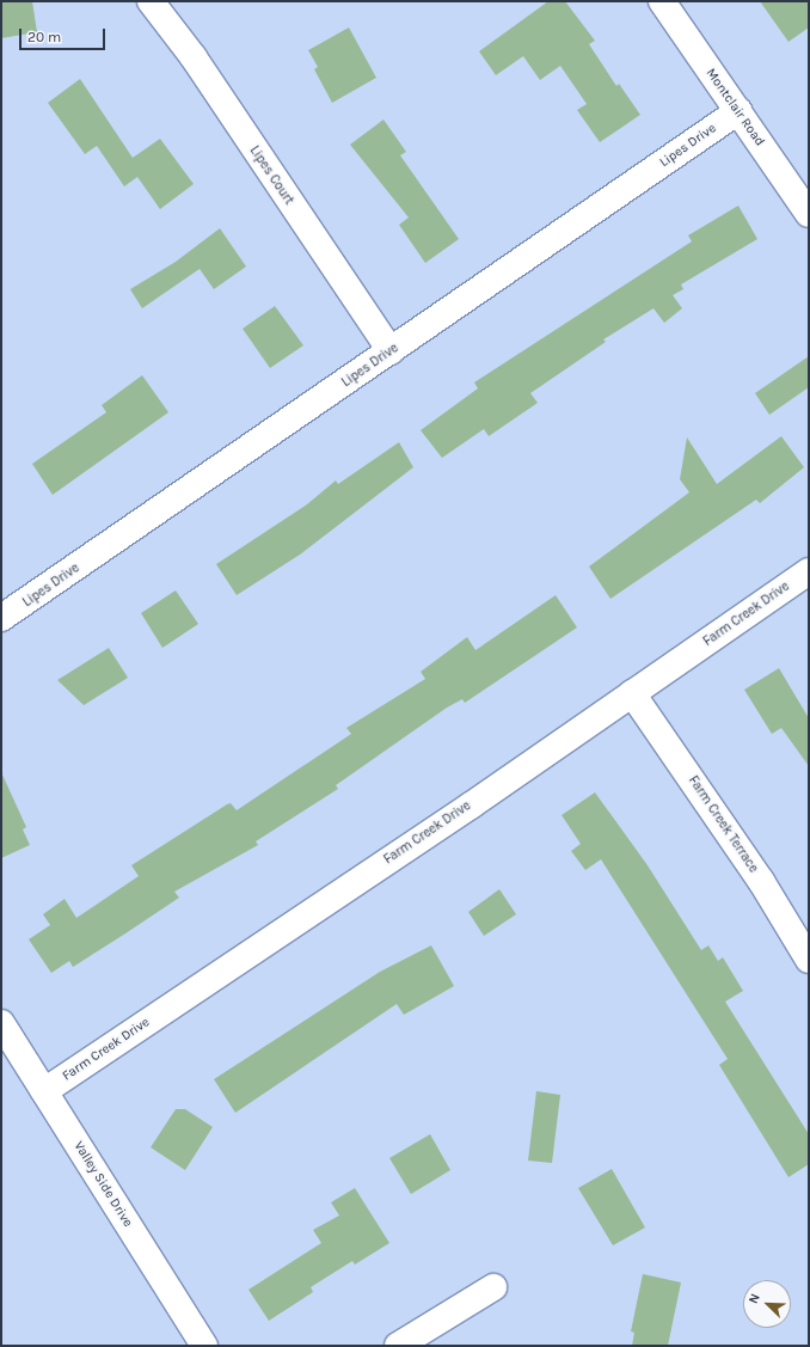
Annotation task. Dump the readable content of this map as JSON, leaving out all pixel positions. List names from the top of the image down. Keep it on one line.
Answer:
{"streets":{"street":["Montclair Road","Lipes Drive","Lipes Court","Farm Creek Drive","Farm Creek Terrace","Valley Side Drive"]},"crossings":[["Montclair Road","Lipes Drive"],["Lipes Drive","Lipes Court"],["Farm Creek Drive","Farm Creek Terrace"],["Farm Creek Drive","Valley Side Drive"]],"scale_bar":"20 m","north":"top left"}
